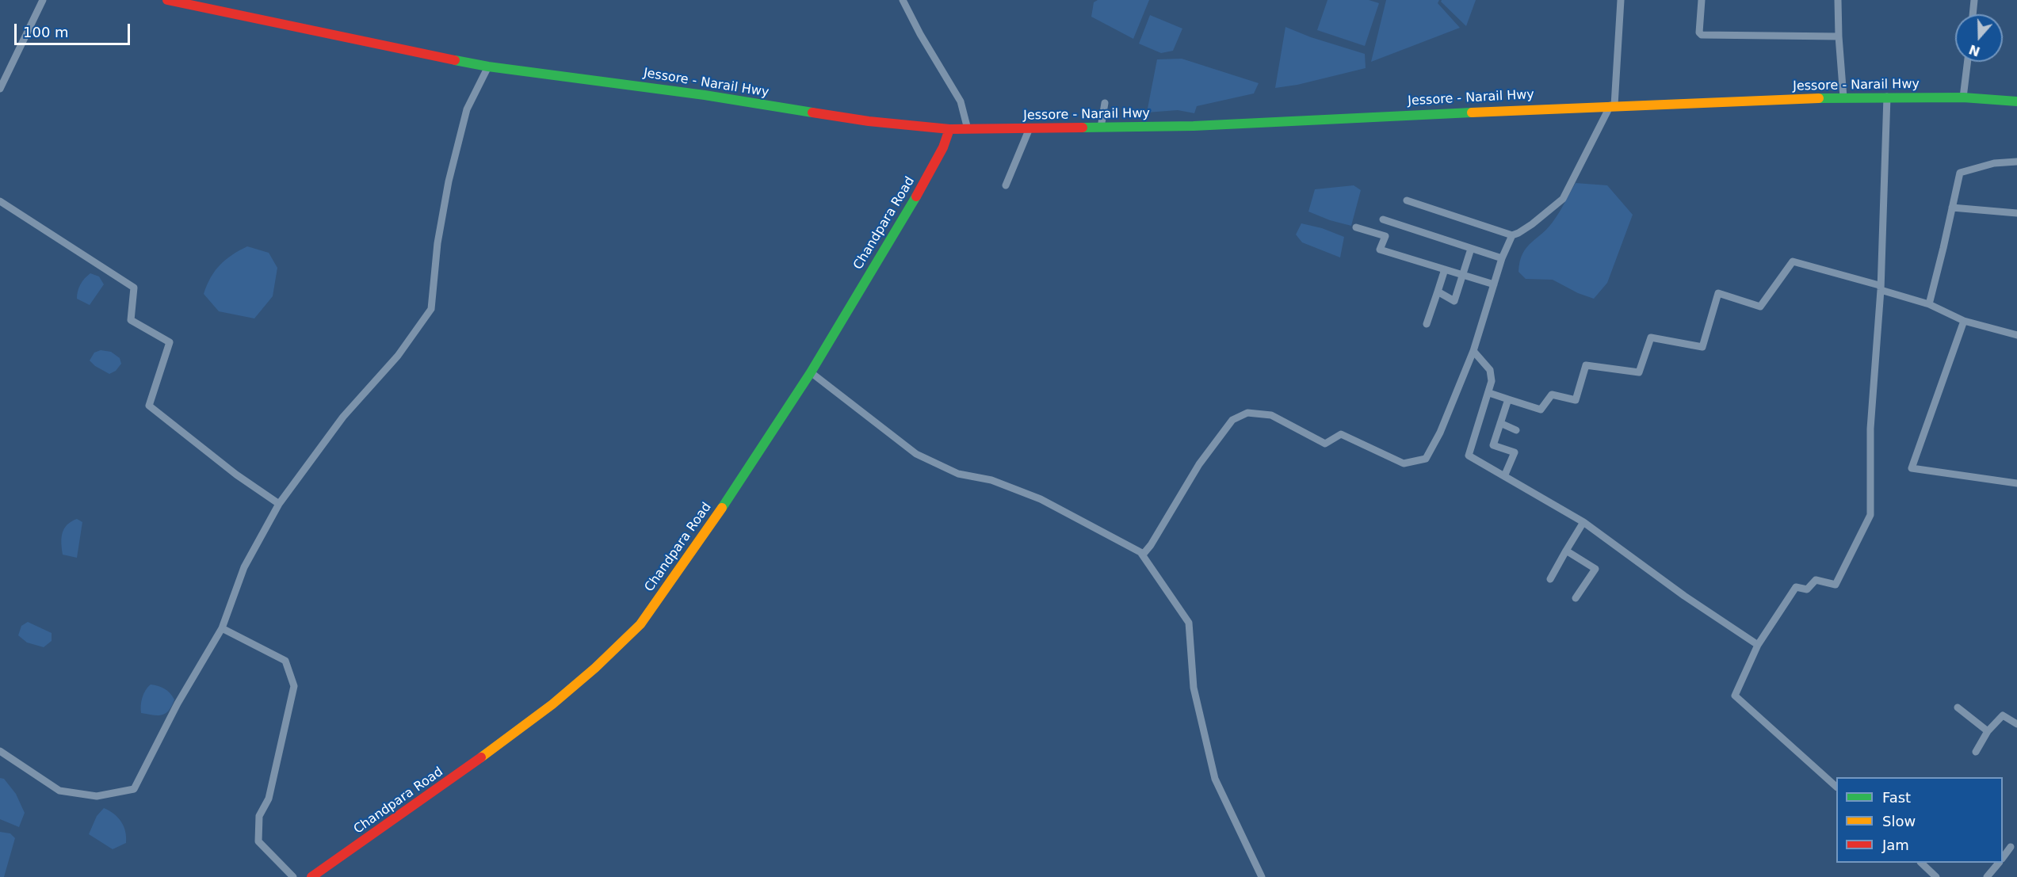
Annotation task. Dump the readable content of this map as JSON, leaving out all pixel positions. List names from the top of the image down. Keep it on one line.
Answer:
{"streets":{"main road":["Jessore - Narail Hwy","Chandpara Road"]},"crossings":[["Jessore - Narail Hwy","Chandpara Road"]],"legend":["Fast","Slow","Jam"],"scale_bar":"100 m","north":"bottom"}
